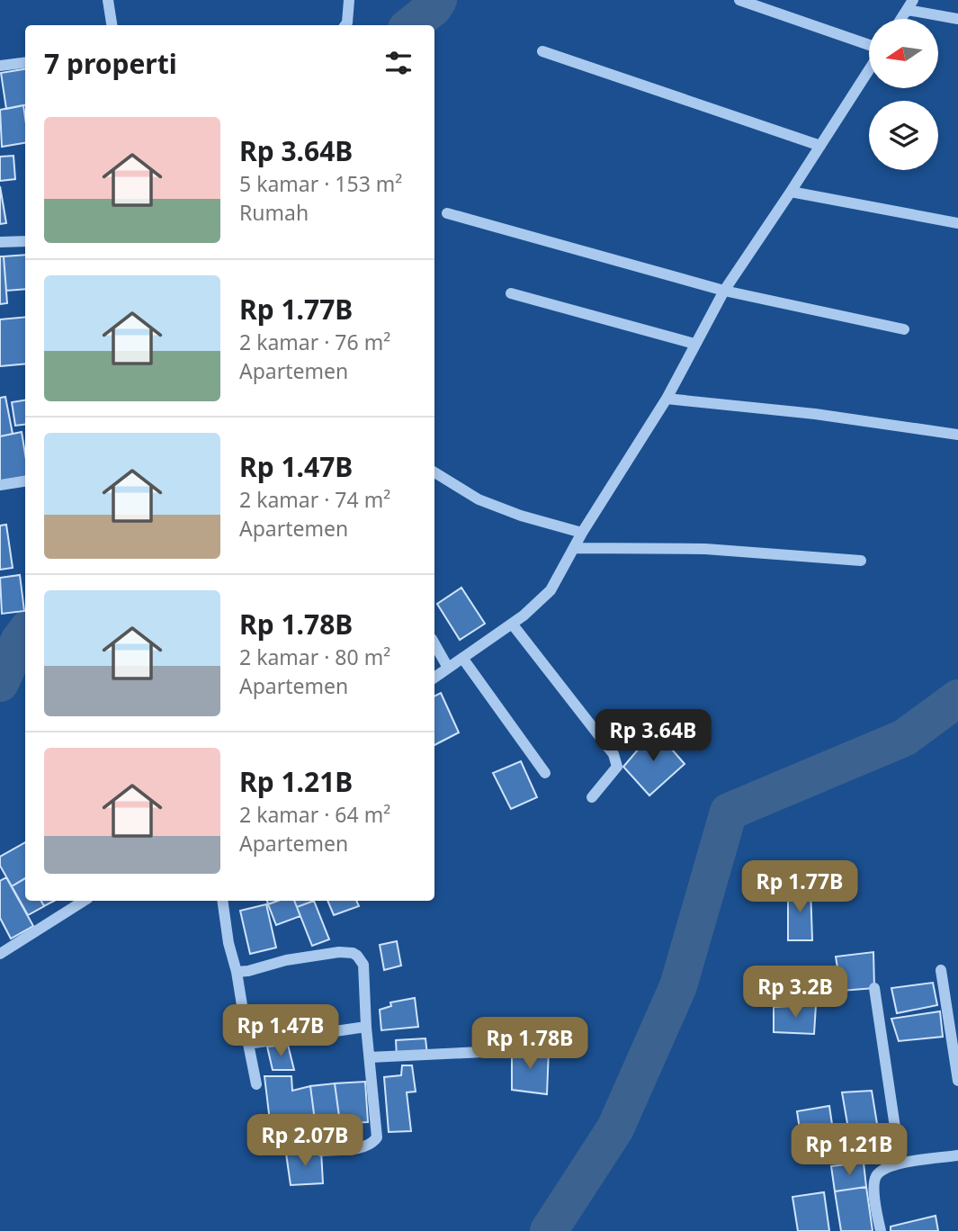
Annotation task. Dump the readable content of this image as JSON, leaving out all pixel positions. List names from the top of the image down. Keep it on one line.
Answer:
{"north":"left","page":{"heading":"7 properti","list":[{"name":"Rp 3.64B","note":"5 kamar · 153 m² · Rumah"},{"name":"Rp 1.77B","note":"2 kamar · 76 m² · Apartemen"},{"name":"Rp 1.47B","note":"2 kamar · 74 m² · Apartemen"},{"name":"Rp 1.78B","note":"2 kamar · 80 m² · Apartemen"},{"name":"Rp 1.21B","note":"2 kamar · 64 m² · Apartemen"}],"price":["Rp 3.64B","Rp 1.77B","Rp 3.2B","Rp 1.47B","Rp 1.78B","Rp 2.07B","Rp 1.21B"]}}
